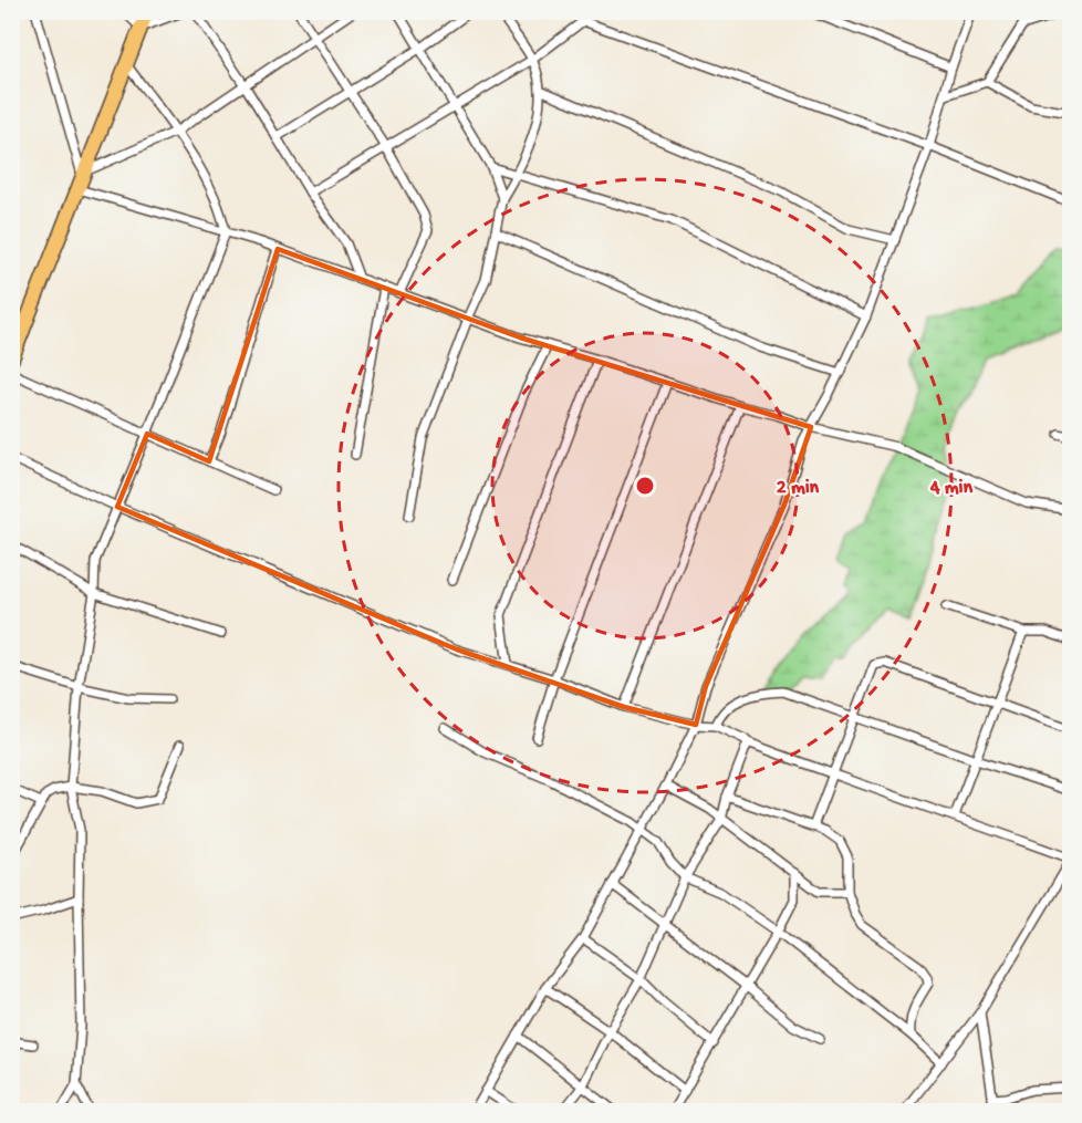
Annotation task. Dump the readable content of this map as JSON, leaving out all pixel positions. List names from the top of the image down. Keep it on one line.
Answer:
{"rings":["2 min","4 min"]}
